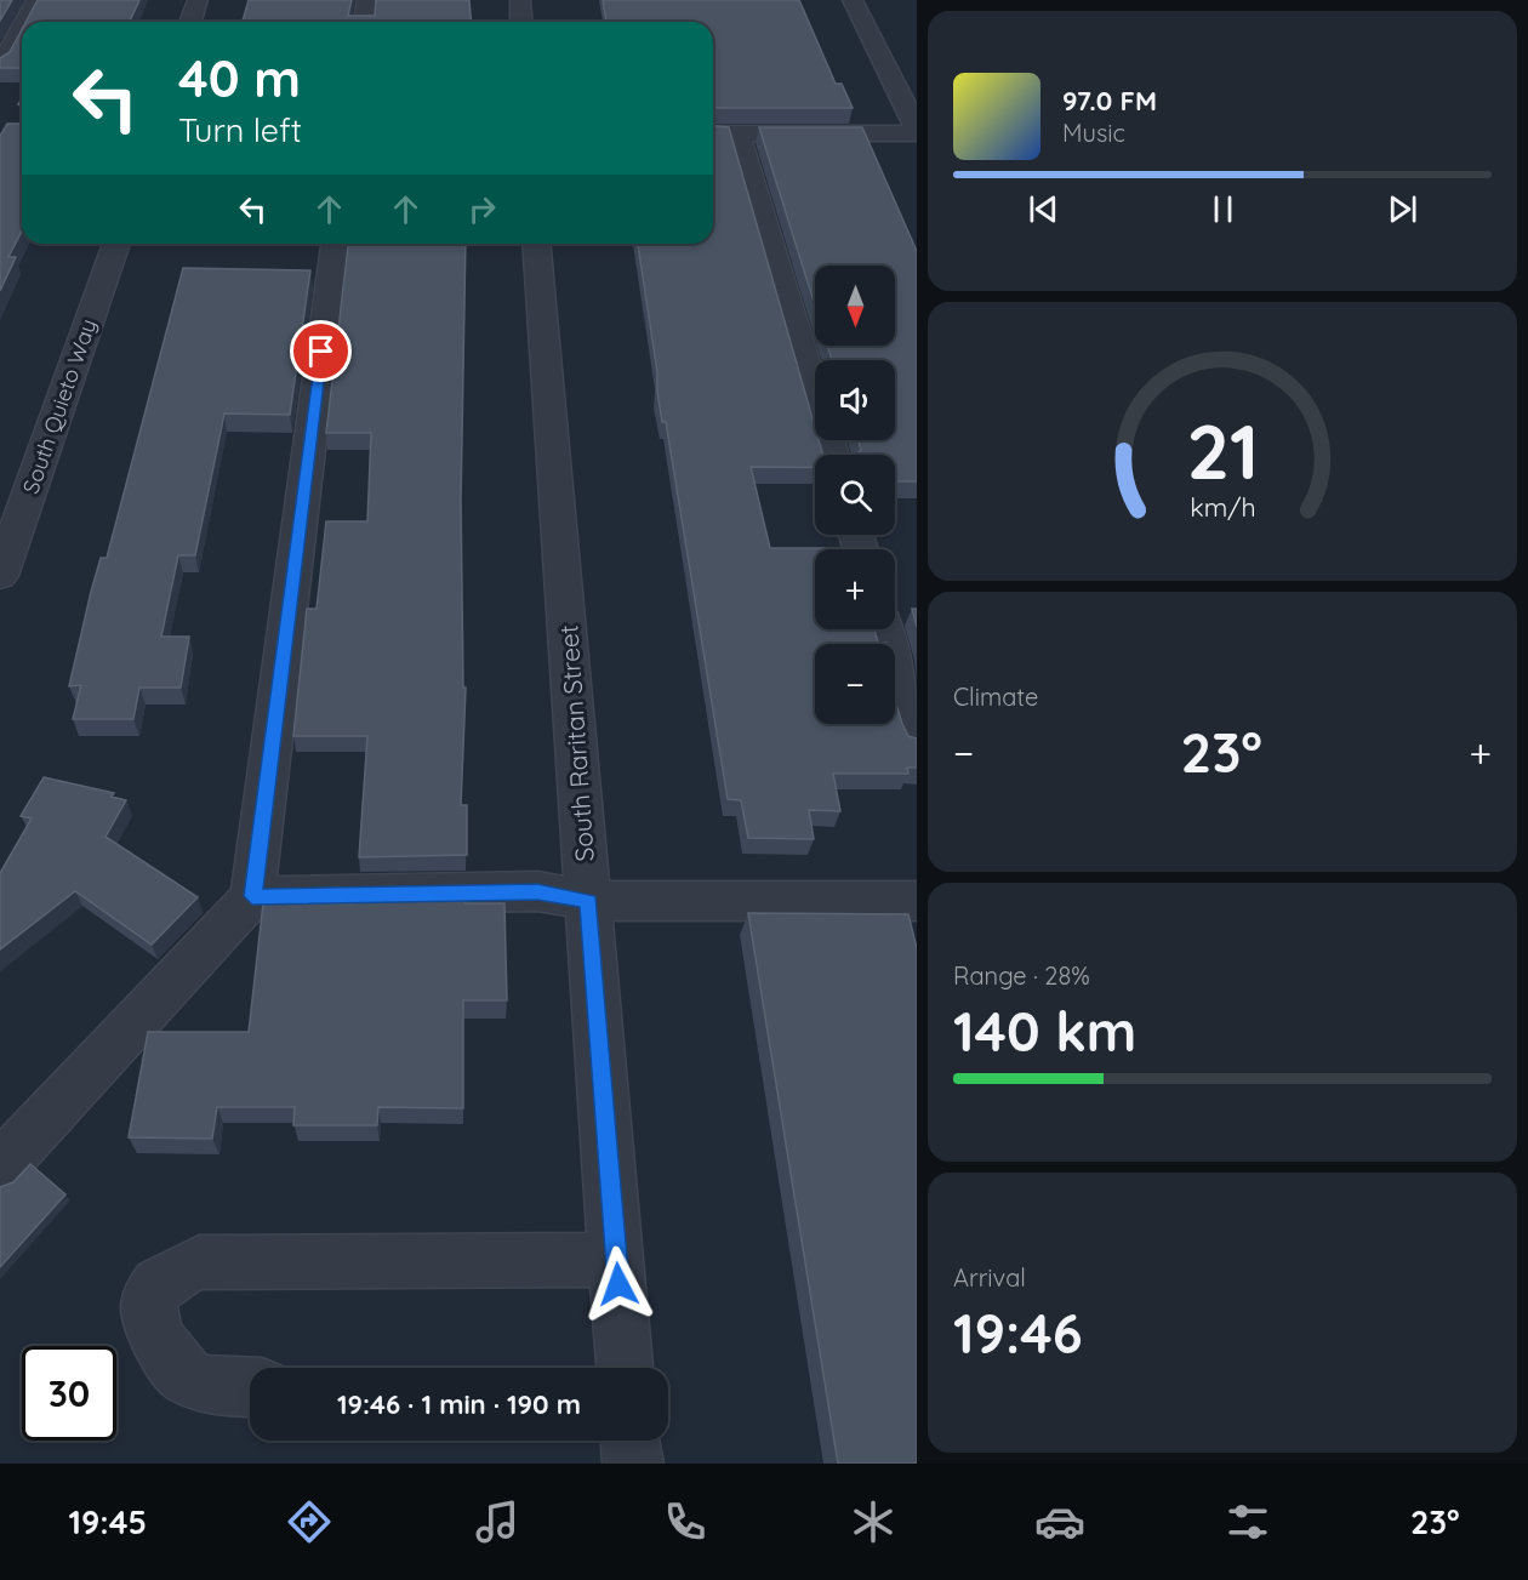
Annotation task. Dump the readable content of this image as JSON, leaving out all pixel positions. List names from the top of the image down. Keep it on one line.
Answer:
{"streets":{"street":["South Quieto Way","South Raritan Street"]},"north":"bottom","page":{"turn":["40 m","Turn left"],"song":["97.0 FM","Music"],"map_buttons":["+","−"],"tile":["Climate",["Range · 28%","140 km"],["Arrival","19:46"]],"heat":["−","23°","+"],"limit":"30","trip":"19:46 · 1 min · 190 m","tabs":["19:45","23°"],"gauge":["21","km/h"]}}
